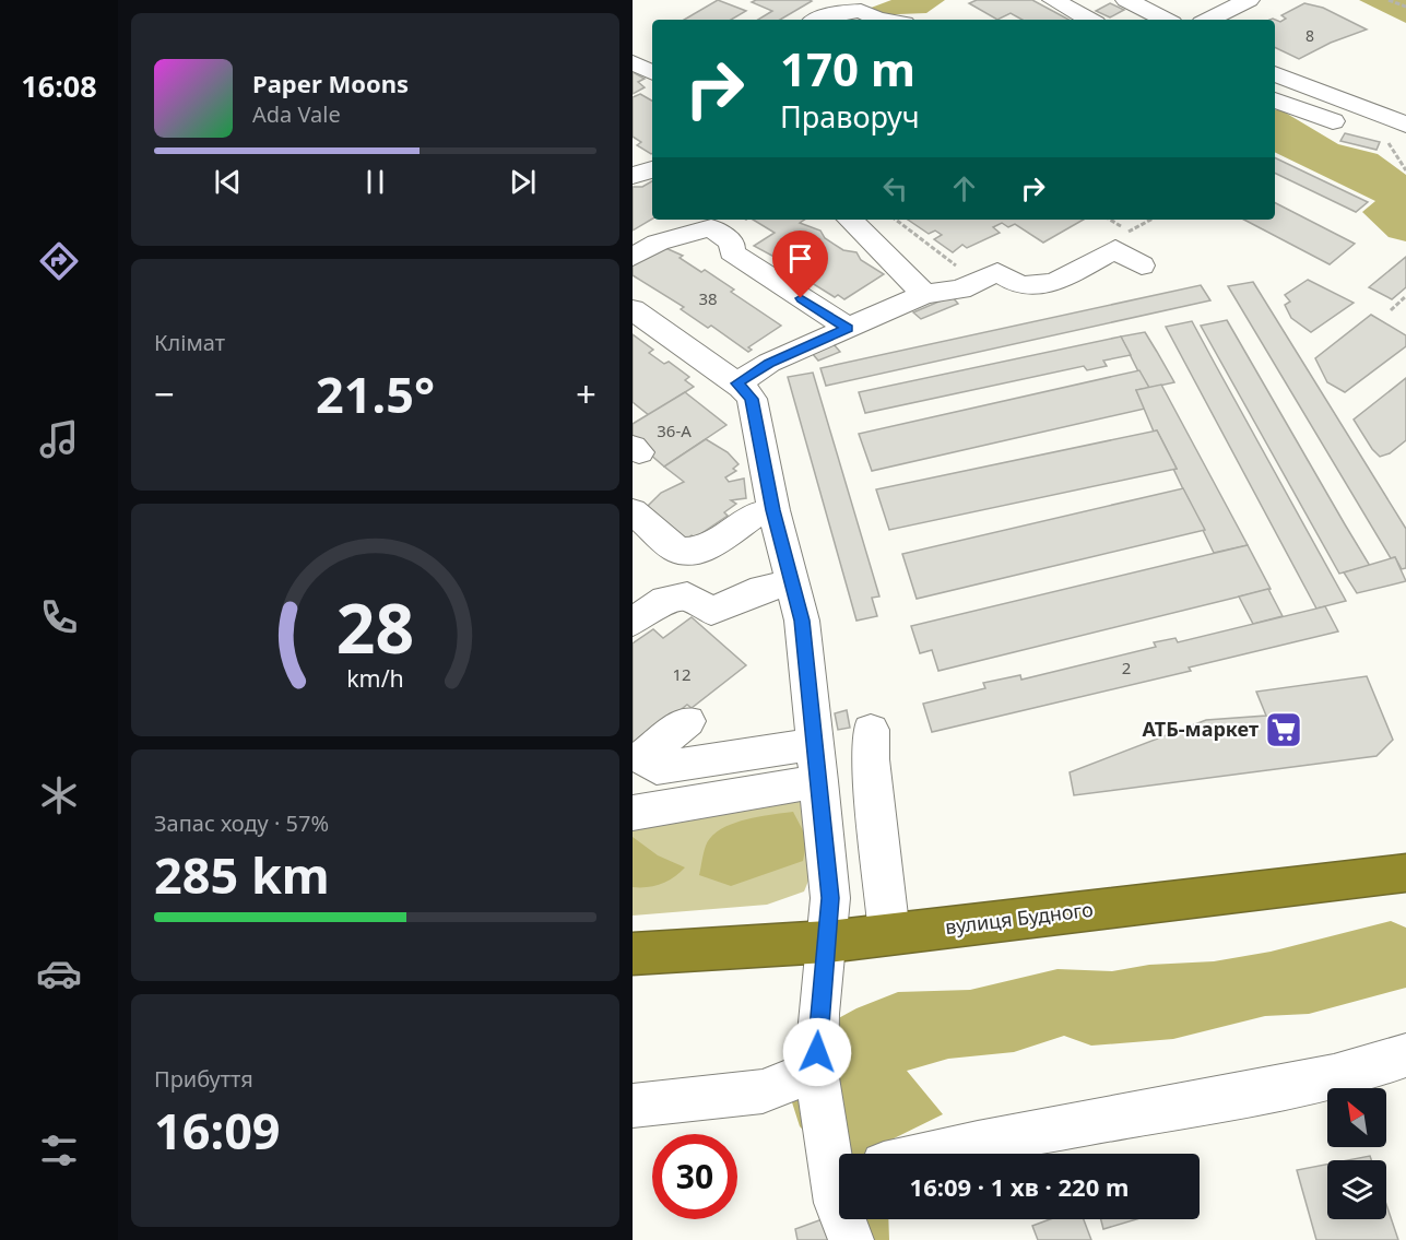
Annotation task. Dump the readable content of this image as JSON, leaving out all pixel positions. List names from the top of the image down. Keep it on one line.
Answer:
{"streets":{"highway":["вулиця Будного"]},"places":{"supermarket":["АТБ-маркет"]},"house_numbers":["8","38","36-А","2","12"],"north":"top left","page":{"tabs":"16:08","turn":["170 m","Праворуч"],"song":["Paper Moons","Ada Vale"],"tile":["Клімат",["Запас ходу · 57%","285 km"],["Прибуття","16:09"]],"heat":["−","21.5°","+"],"limit":"30","trip":"16:09 · 1 хв · 220 m","gauge":["28","km/h"]}}
